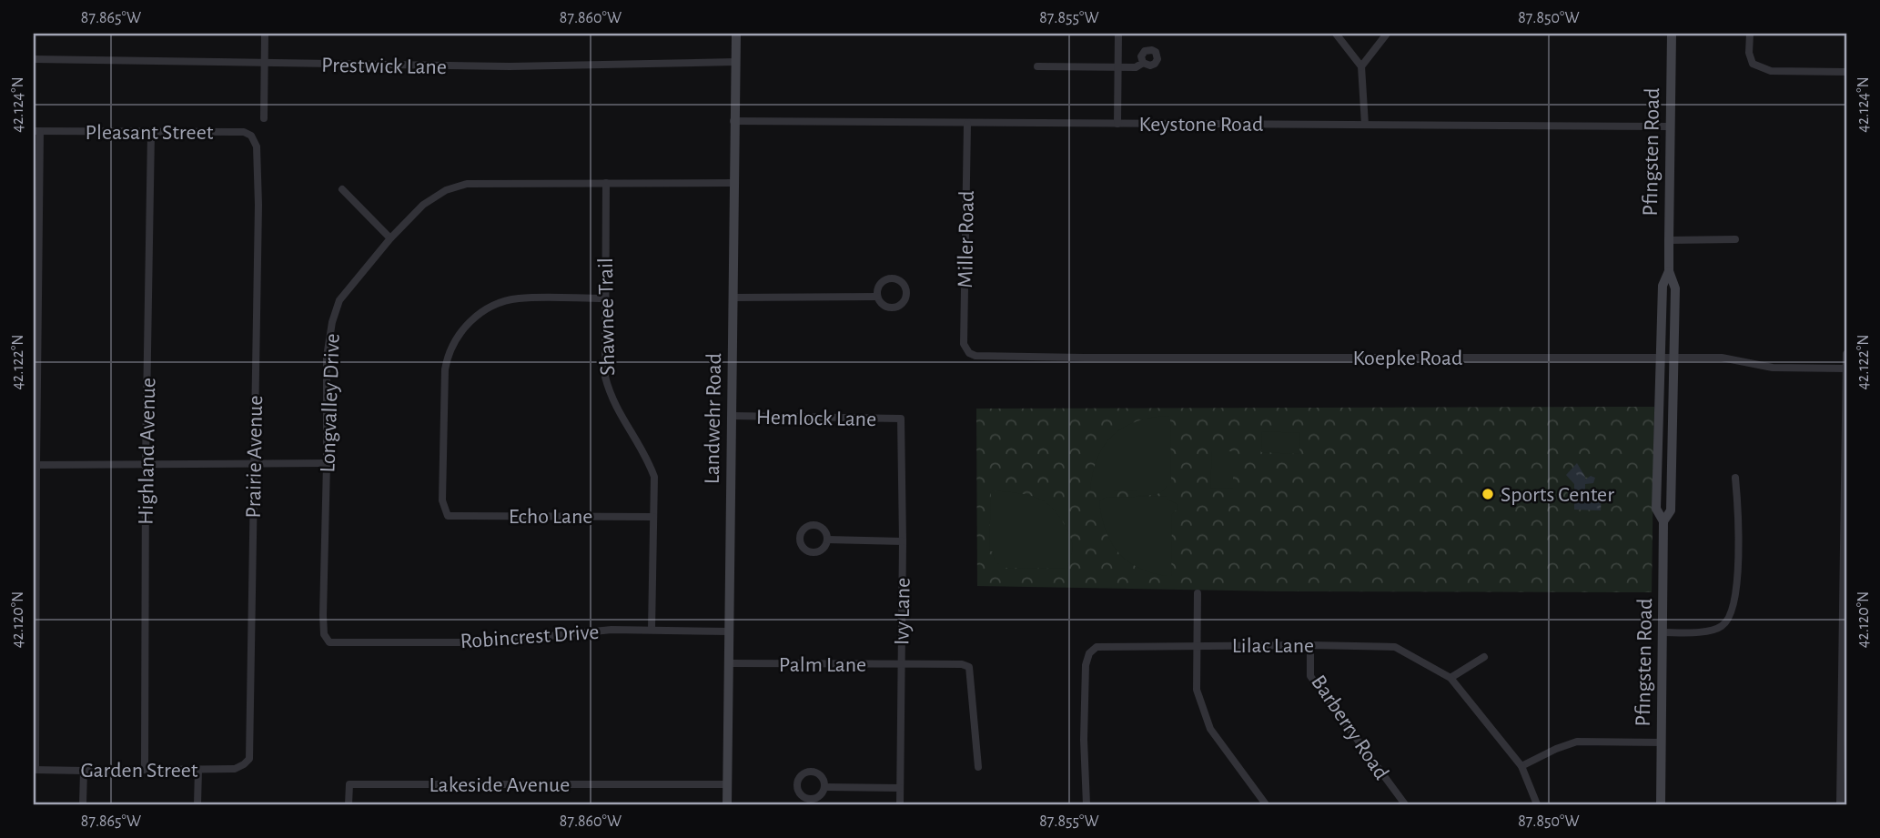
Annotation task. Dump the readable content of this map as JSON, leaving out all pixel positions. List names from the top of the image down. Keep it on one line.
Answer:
{"streets":{"main road":["Pfingsten Road","Landwehr Road"],"street":["Prestwick Lane","Keystone Road","Pleasant Street","Miller Road","Shawnee Trail","Koepke Road","Longvalley Drive","Hemlock Lane","Highland Avenue","Prairie Avenue","Echo Lane","Ivy Lane","Robincrest Drive","Lilac Lane","Palm Lane","Barberry Road","Garden Street","Lakeside Avenue"]},"crossings":[["Prestwick Lane","Landwehr Road"],["Keystone Road","Pfingsten Road"],["Keystone Road","Miller Road"],["Keystone Road","Landwehr Road"],["Pleasant Street","Highland Avenue"],["Pleasant Street","Prairie Avenue"],["Pfingsten Road","Koepke Road"],["Miller Road","Koepke Road"],["Shawnee Trail","Longvalley Drive"],["Shawnee Trail","Echo Lane"],["Shawnee Trail","Robincrest Drive"],["Longvalley Drive","Landwehr Road"],["Longvalley Drive","Robincrest Drive"],["Hemlock Lane","Landwehr Road"],["Hemlock Lane","Ivy Lane"],["Landwehr Road","Robincrest Drive"],["Landwehr Road","Palm Lane"],["Landwehr Road","Lakeside Avenue"],["Highland Avenue","Garden Street"],["Prairie Avenue","Garden Street"],["Ivy Lane","Palm Lane"],["Lilac Lane","Barberry Road"]],"places":["Sports Center"],"coordinates":["87.865°W","87.860°W","87.855°W","87.850°W","42.124°N","42.122°N","42.120°N"]}
